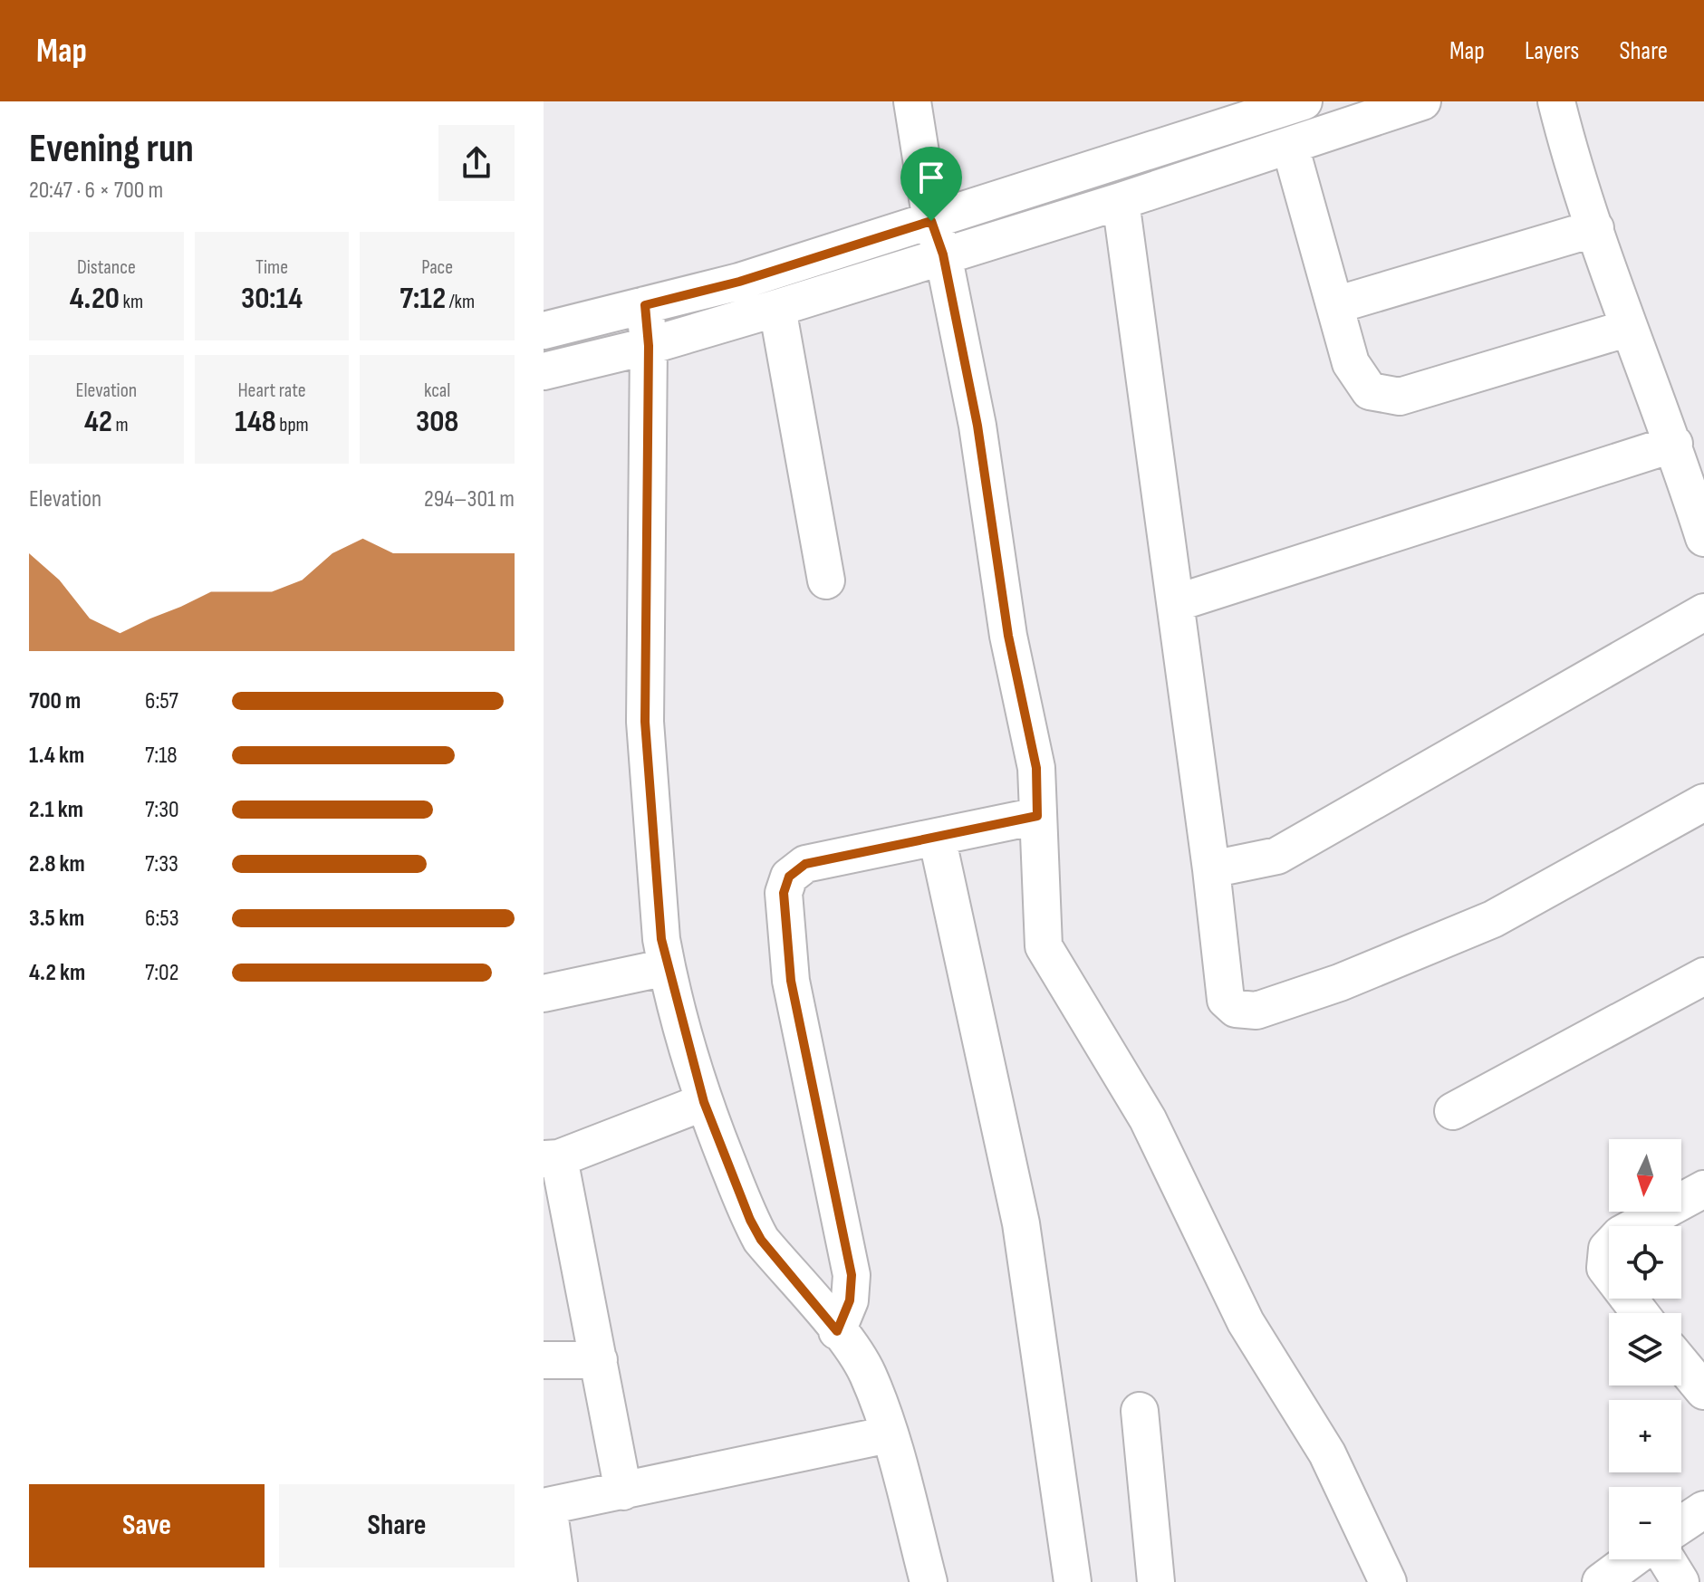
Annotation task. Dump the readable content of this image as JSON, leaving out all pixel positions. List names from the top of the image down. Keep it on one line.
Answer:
{"north":"bottom","page":{"header":"Map","nav":["Map","Layers","Share"],"heading":["Evening run","20:47 · 6 × 700 m"],"stats":[["Distance","4.20 km"],["Time","30:14"],["Pace","7:12 /km"],["Elevation","42 m"],["Heart rate","148 bpm"],["kcal","308"]],"chart":["Elevation","294–301 m"],"list":[{"name":"700 m","note":"6:57"},{"name":"1.4 km","note":"7:18"},{"name":"2.1 km","note":"7:30"},{"name":"2.8 km","note":"7:33"},{"name":"3.5 km","note":"6:53"},{"name":"4.2 km","note":"7:02"}],"map_buttons":["+","−"],"buttons":["Save","Share"]}}
